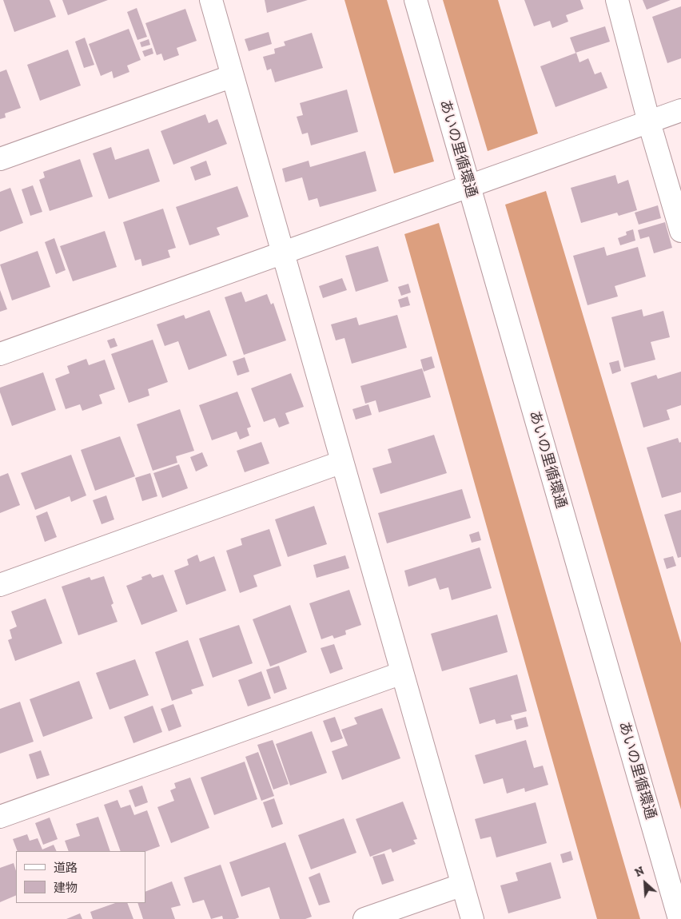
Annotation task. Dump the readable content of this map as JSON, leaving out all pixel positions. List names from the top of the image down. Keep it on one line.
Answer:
{"streets":{"street":["あいの里循環通"]},"legend":["道路","建物"],"north":"top left"}
